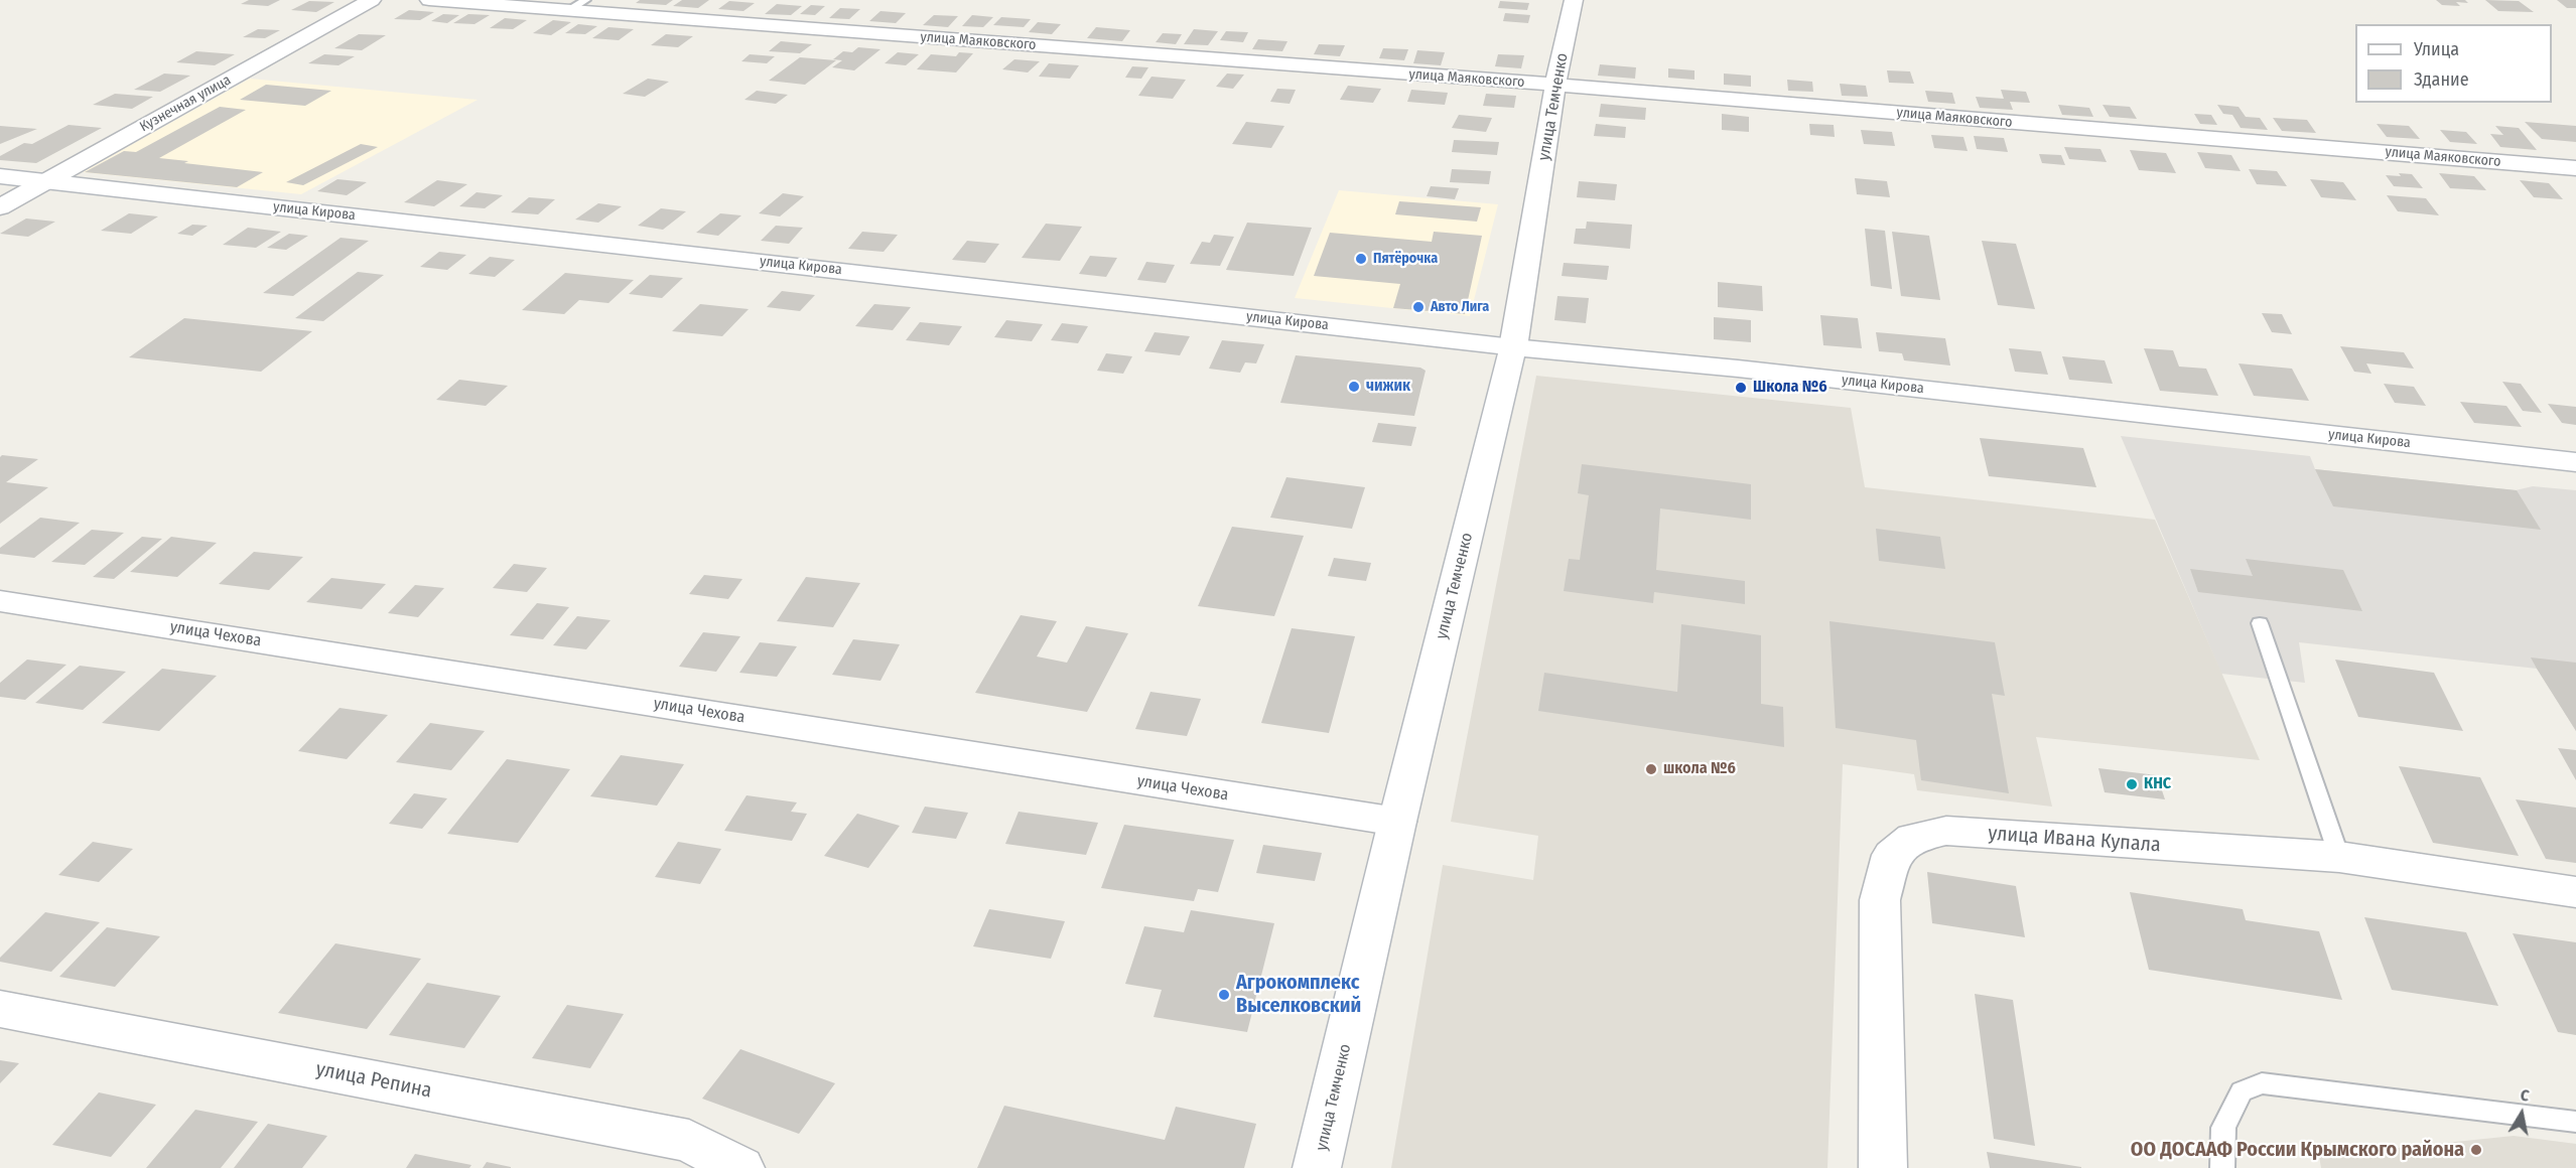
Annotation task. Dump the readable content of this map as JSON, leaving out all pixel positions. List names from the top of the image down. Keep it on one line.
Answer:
{"streets":{"street":["улица Маяковского","Кузнечная улица","улица Темченко","улица Кирова","улица Чехова","улица Ивана Купала","улица Репина"]},"crossings":[["улица Маяковского","улица Темченко"],["Кузнечная улица","улица Кирова"],["улица Темченко","улица Кирова"],["улица Темченко","улица Чехова"]],"places":["Пятёрочка","Авто Лига","чижик","Школа №6","школа №6","КНС","Агрокомплекс Выселковский","ОО ДОСААФ России Крымского района"],"legend":["Улица","Здание"],"north":"top"}
